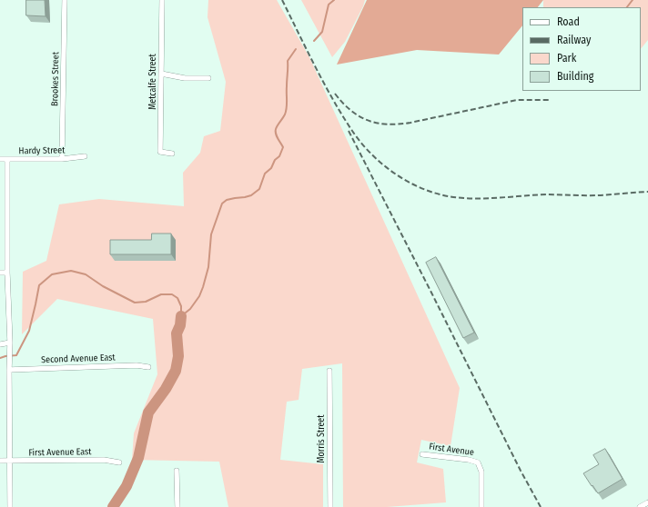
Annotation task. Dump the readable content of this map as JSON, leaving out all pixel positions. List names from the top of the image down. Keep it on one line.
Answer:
{"streets":{"street":["Brookes Street","Metcalfe Street","Hardy Street","Second Avenue East","Morris Street","First Avenue","First Avenue East"]},"crossings":[["Brookes Street","Hardy Street"]],"legend":["Road","Railway","Park","Building"]}
